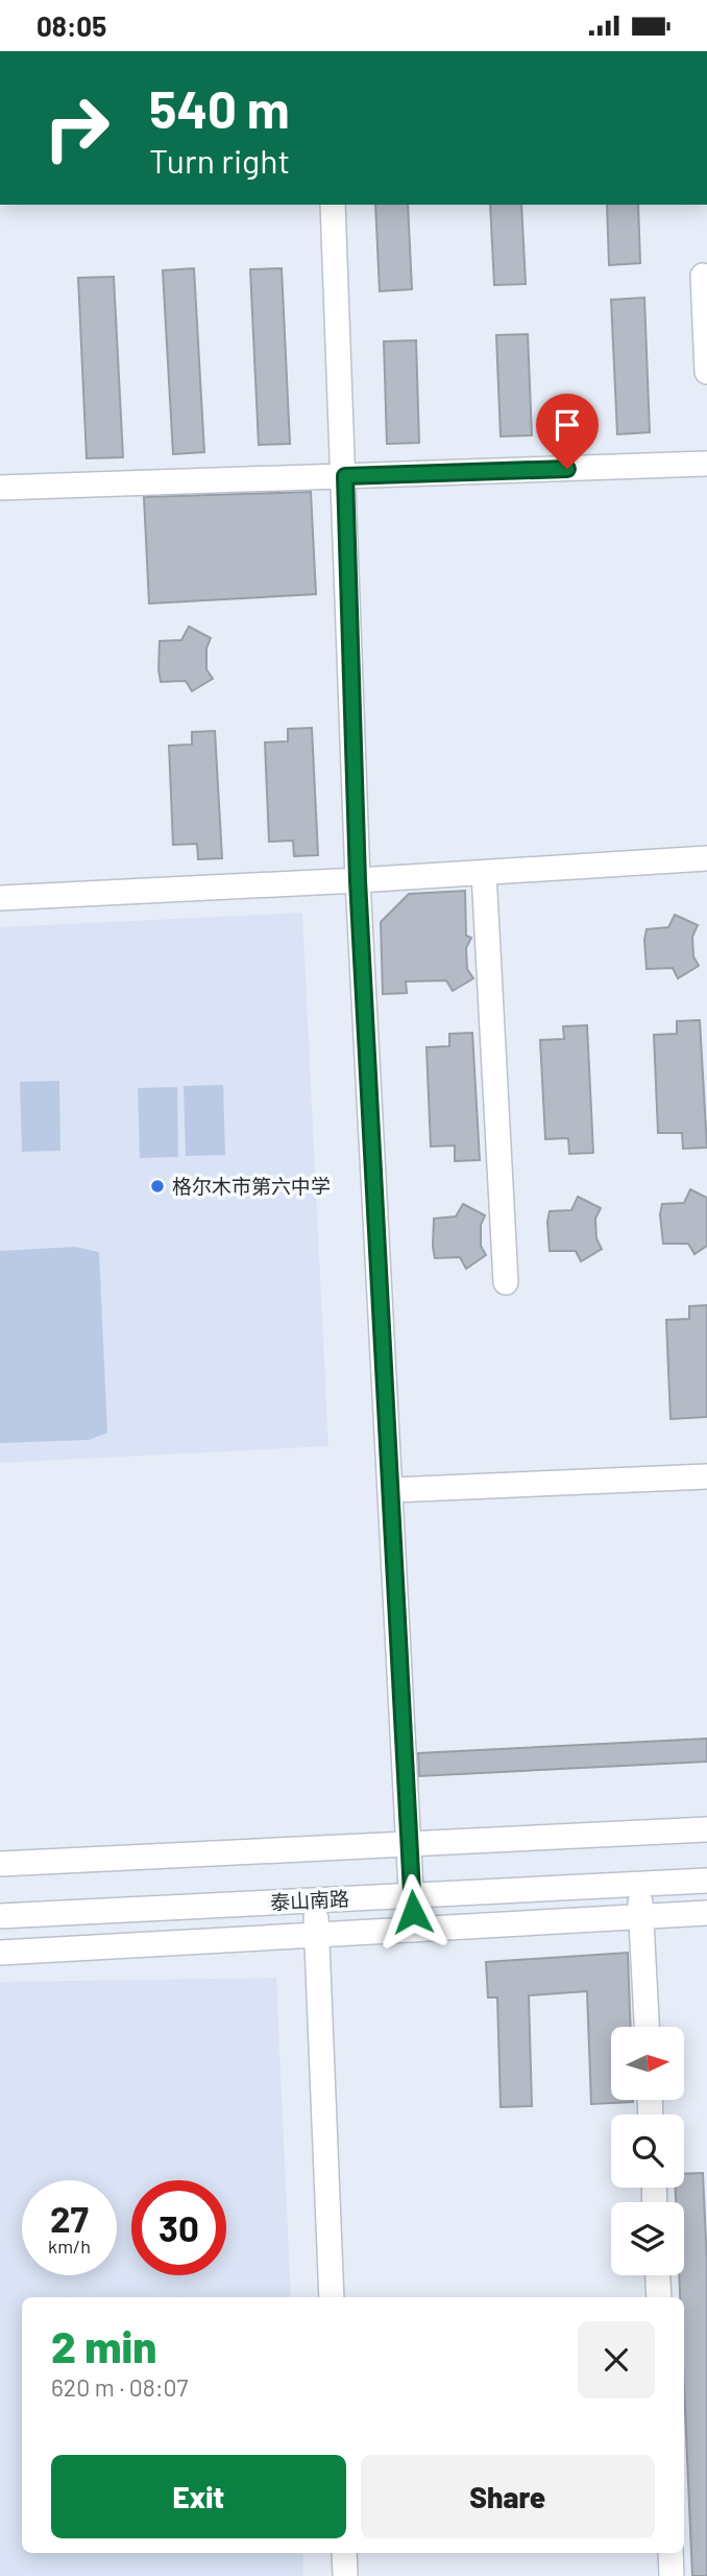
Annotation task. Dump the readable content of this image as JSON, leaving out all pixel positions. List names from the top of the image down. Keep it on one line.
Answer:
{"streets":{"street":["泰山南路"]},"places":["格尔木市第六中学"],"north":"right","page":{"status":"08:05","turn":["540 m","Turn right"],"speed":"27 km/h","limit":"30","heading":["2 min","620 m · 08:07"],"buttons":["Exit","Share"]}}
